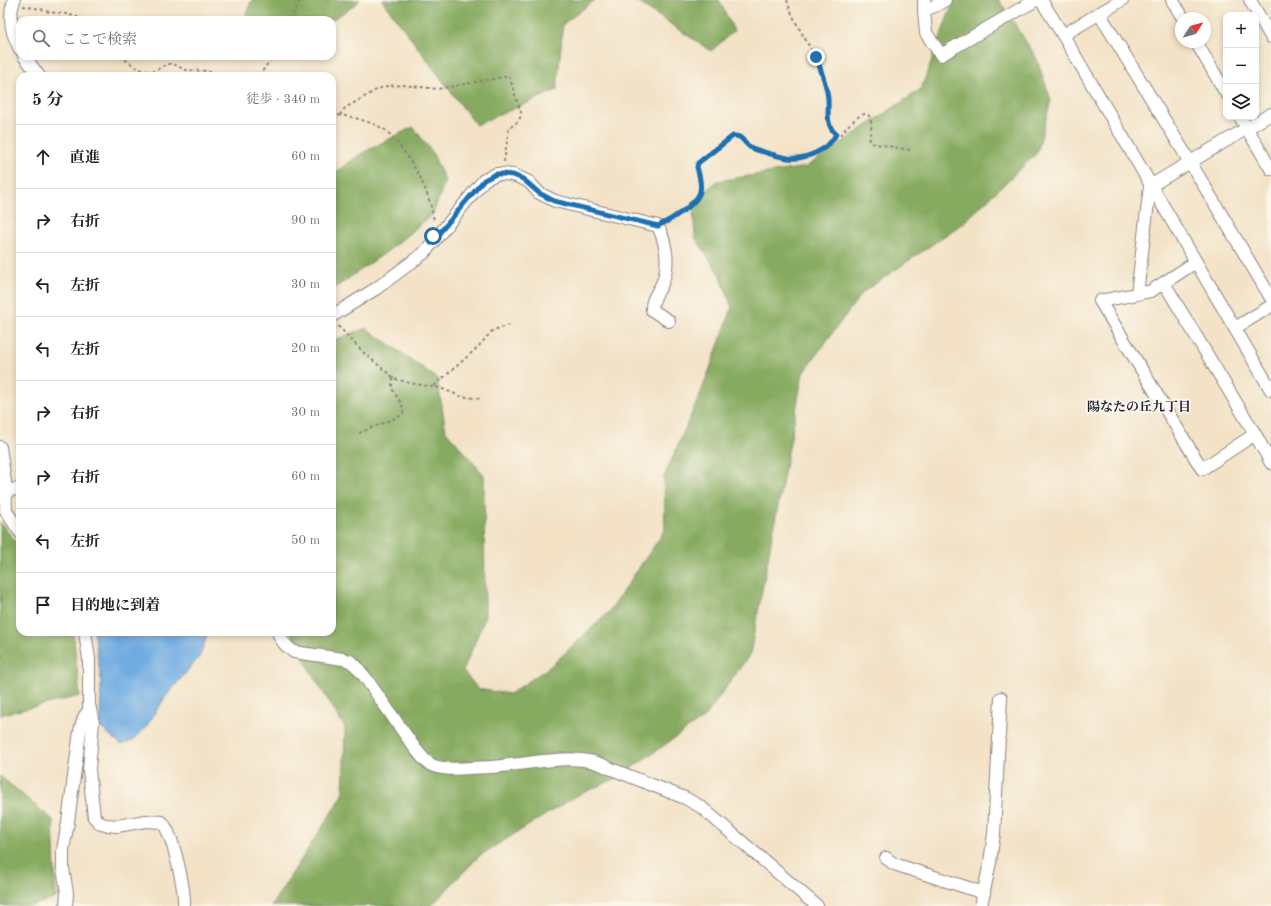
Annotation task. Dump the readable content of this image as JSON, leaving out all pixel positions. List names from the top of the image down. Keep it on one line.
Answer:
{"districts":["陽なたの丘九丁目"],"north":"top right","page":{"map_buttons":["+","−"],"search":"ここで検索","heading":["5 分","徒歩 · 340 m"],"list":[["直進","60 m"],["右折","90 m"],["左折","30 m"],["左折","20 m"],["右折","30 m"],["右折","60 m"],["左折","50 m"],"目的地に到着"]}}
